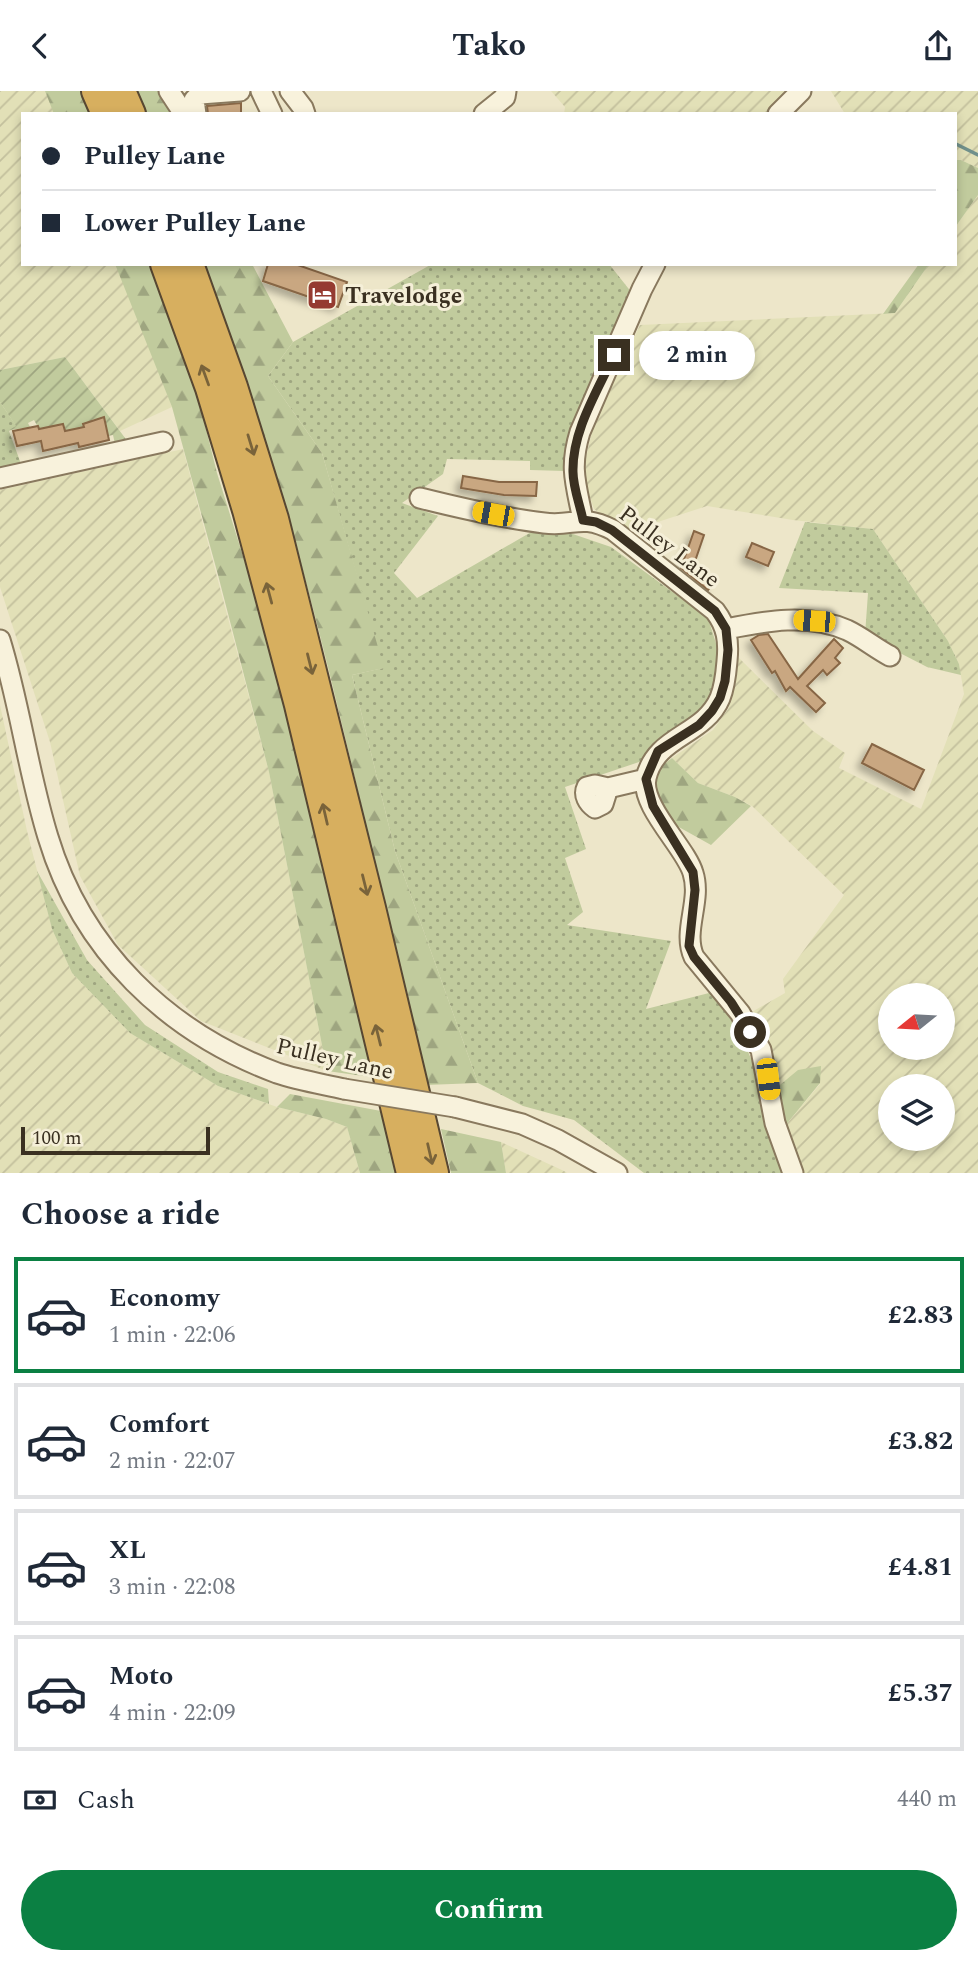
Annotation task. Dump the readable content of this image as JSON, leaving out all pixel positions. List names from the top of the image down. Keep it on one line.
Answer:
{"streets":{"street":["Pulley Lane"]},"places":{"hotel":["Travelodge"]},"scale_bar":"100 m","north":"left","page":{"header":"Tako","banner":["Pulley Lane","Lower Pulley Lane"],"bubble":"2 min","scale":"100 m","heading":"Choose a ride","list":[{"name":"Economy","note":"1 min · 22:06","value":"£2.83"},{"name":"Comfort","note":"2 min · 22:07","value":"£3.82"},{"name":"XL","note":"3 min · 22:08","value":"£4.81"},{"name":"Moto","note":"4 min · 22:09","value":"£5.37"}],"pay":["Cash","440 m"],"buttons":"Confirm"}}
